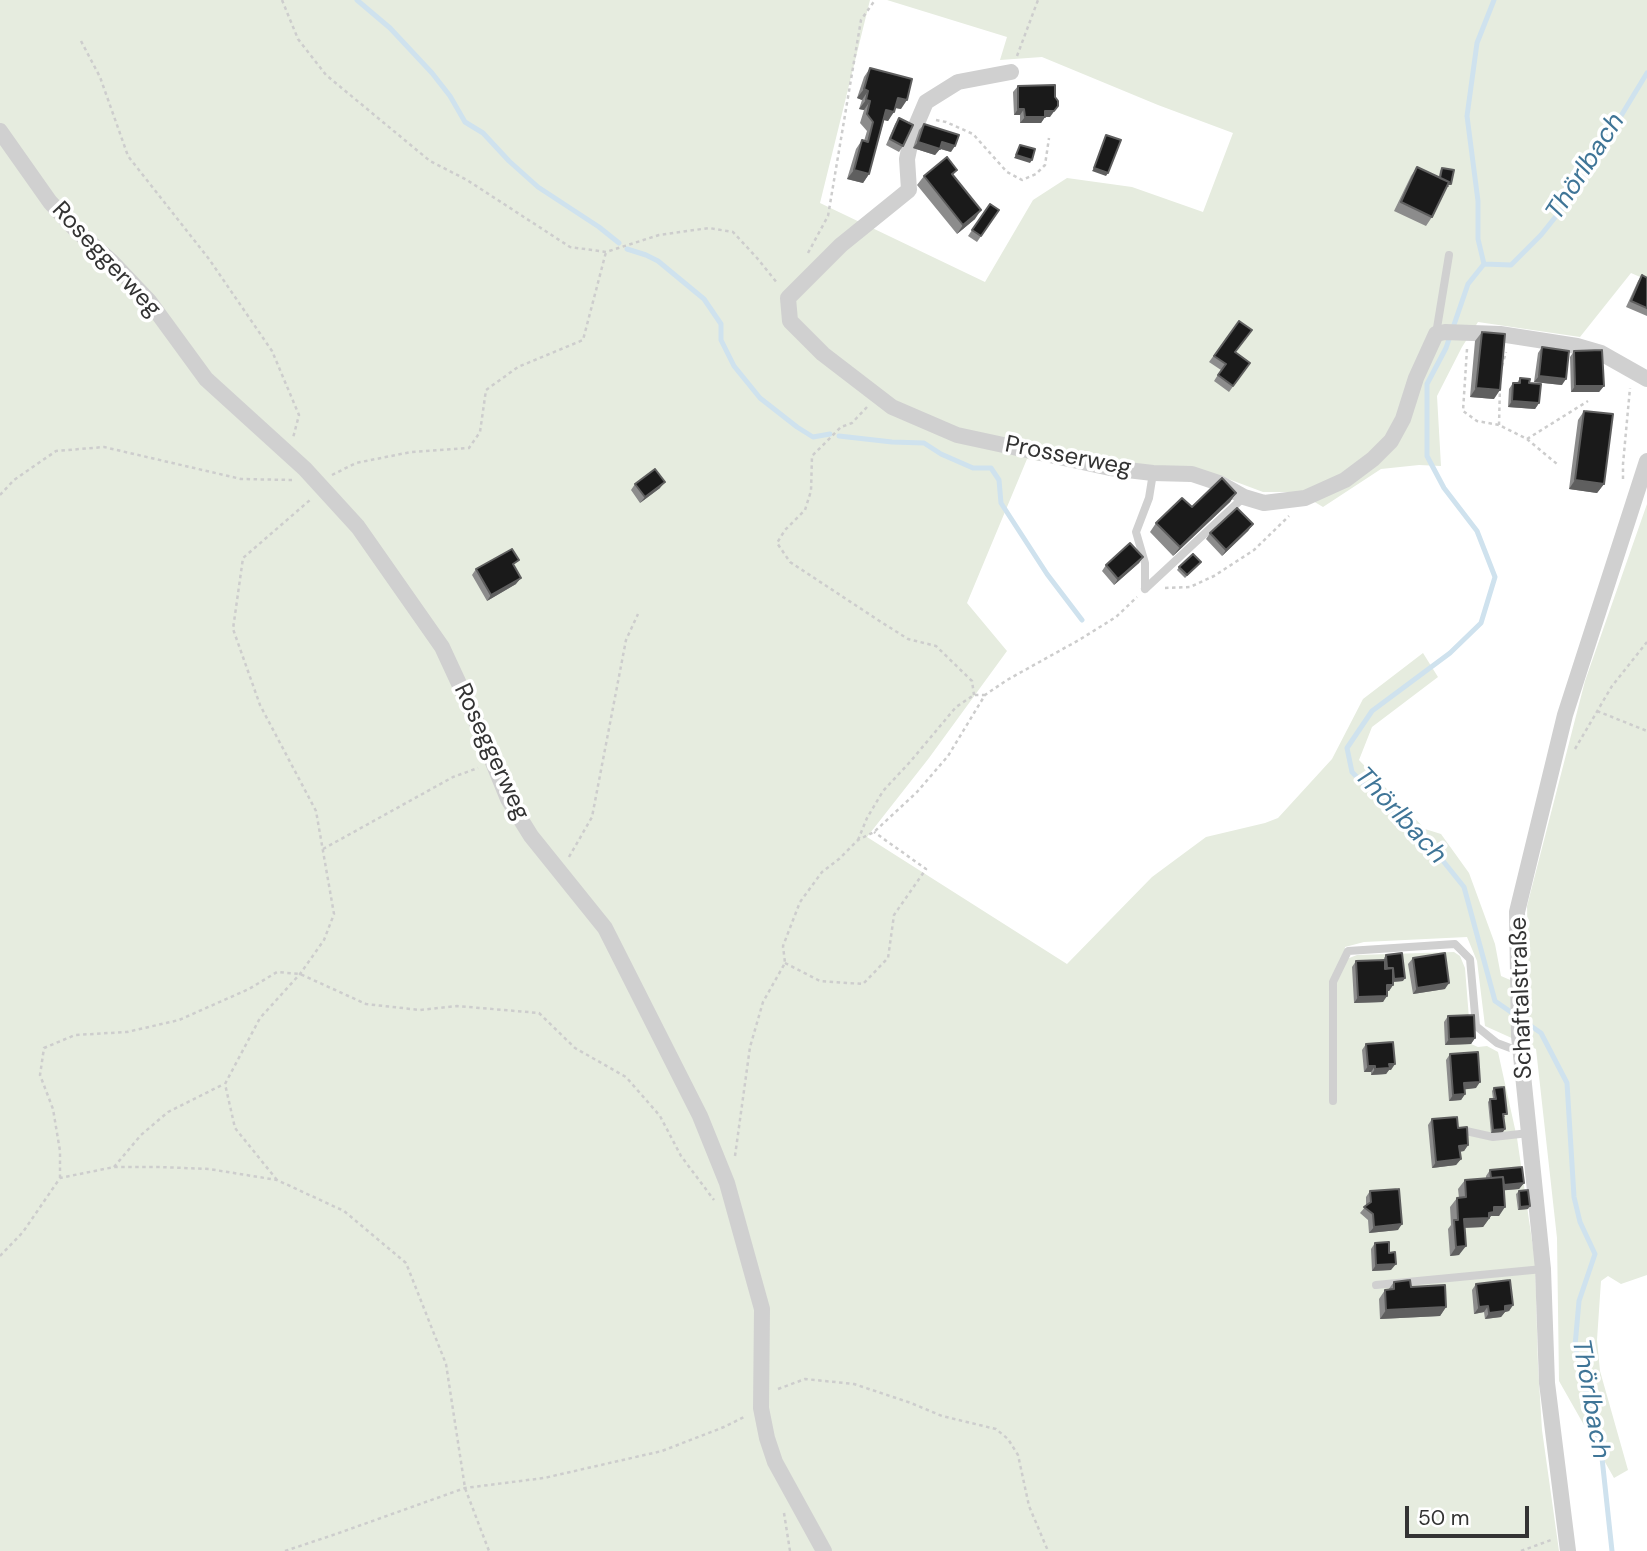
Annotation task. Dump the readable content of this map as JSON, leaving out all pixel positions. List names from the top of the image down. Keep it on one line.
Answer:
{"streets":{"street":["Roseggerweg","Prosserweg","Schaftalstraße"]},"water":["Thörlbach"],"scale_bar":"50 m"}
